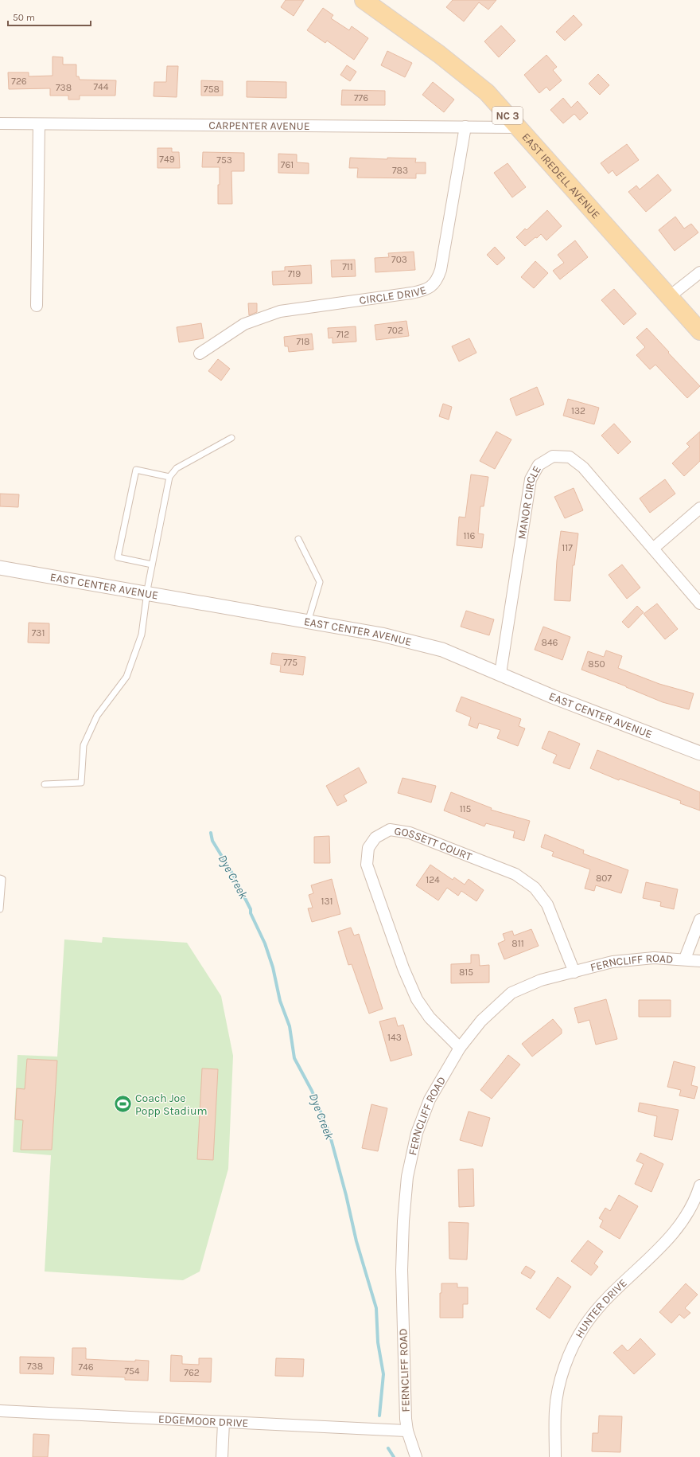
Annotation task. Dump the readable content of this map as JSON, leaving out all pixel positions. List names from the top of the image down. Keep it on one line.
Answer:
{"streets":{"main road":["NC 3","EAST IREDELL AVENUE"],"street":["CARPENTER AVENUE","CIRCLE DRIVE","MANOR CIRCLE","EAST CENTER AVENUE","GOSSETT COURT","FERNCLIFF ROAD","HUNTER DRIVE","EDGEMOOR DRIVE"]},"crossings":[["CARPENTER AVENUE","EAST IREDELL AVENUE"],["CARPENTER AVENUE","CIRCLE DRIVE"],["MANOR CIRCLE","EAST CENTER AVENUE"],["GOSSETT COURT","FERNCLIFF ROAD"],["FERNCLIFF ROAD","EDGEMOOR DRIVE"]],"water":["Dye Creek"],"places":{"sports":["Coach Joe Popp Stadium"]},"house_numbers":["726","744","738","758","776","749","753","761","783","703","711","719","702","712","718","132","116","117","731","846","775","850","115","807","124","131","811","815","143","738","746","754","762"],"scale_bar":"50 m"}
